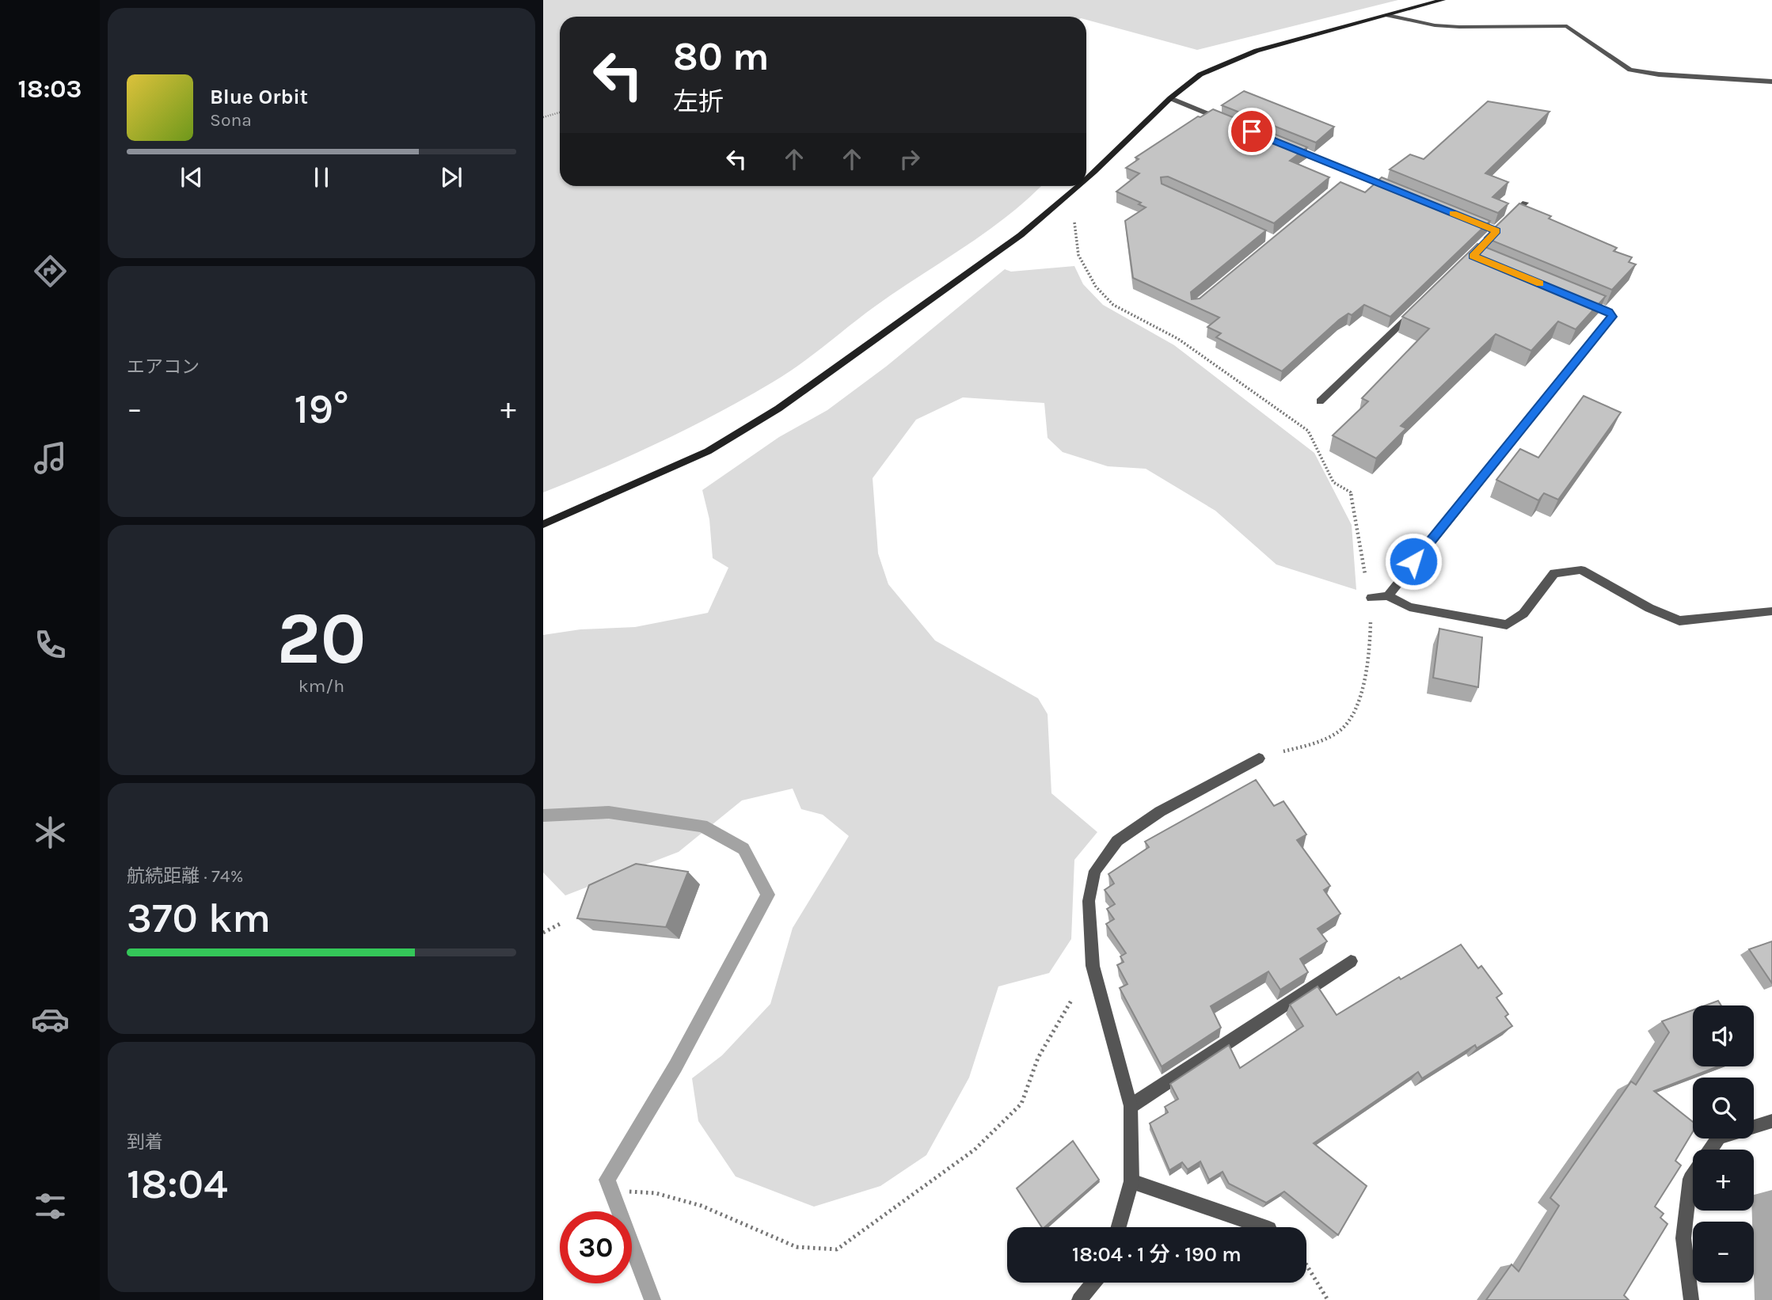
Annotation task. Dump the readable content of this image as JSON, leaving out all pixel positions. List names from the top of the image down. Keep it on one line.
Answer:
{"page":{"tabs":"18:03","turn":["80 m","左折"],"song":["Blue Orbit","Sona"],"tile":["エアコン",["20","km/h"],["航続距離 · 74%","370 km"],["到着","18:04"]],"heat":["−","19°","+"],"map_buttons":["+","−"],"limit":"30","trip":"18:04 · 1 分 · 190 m"}}
